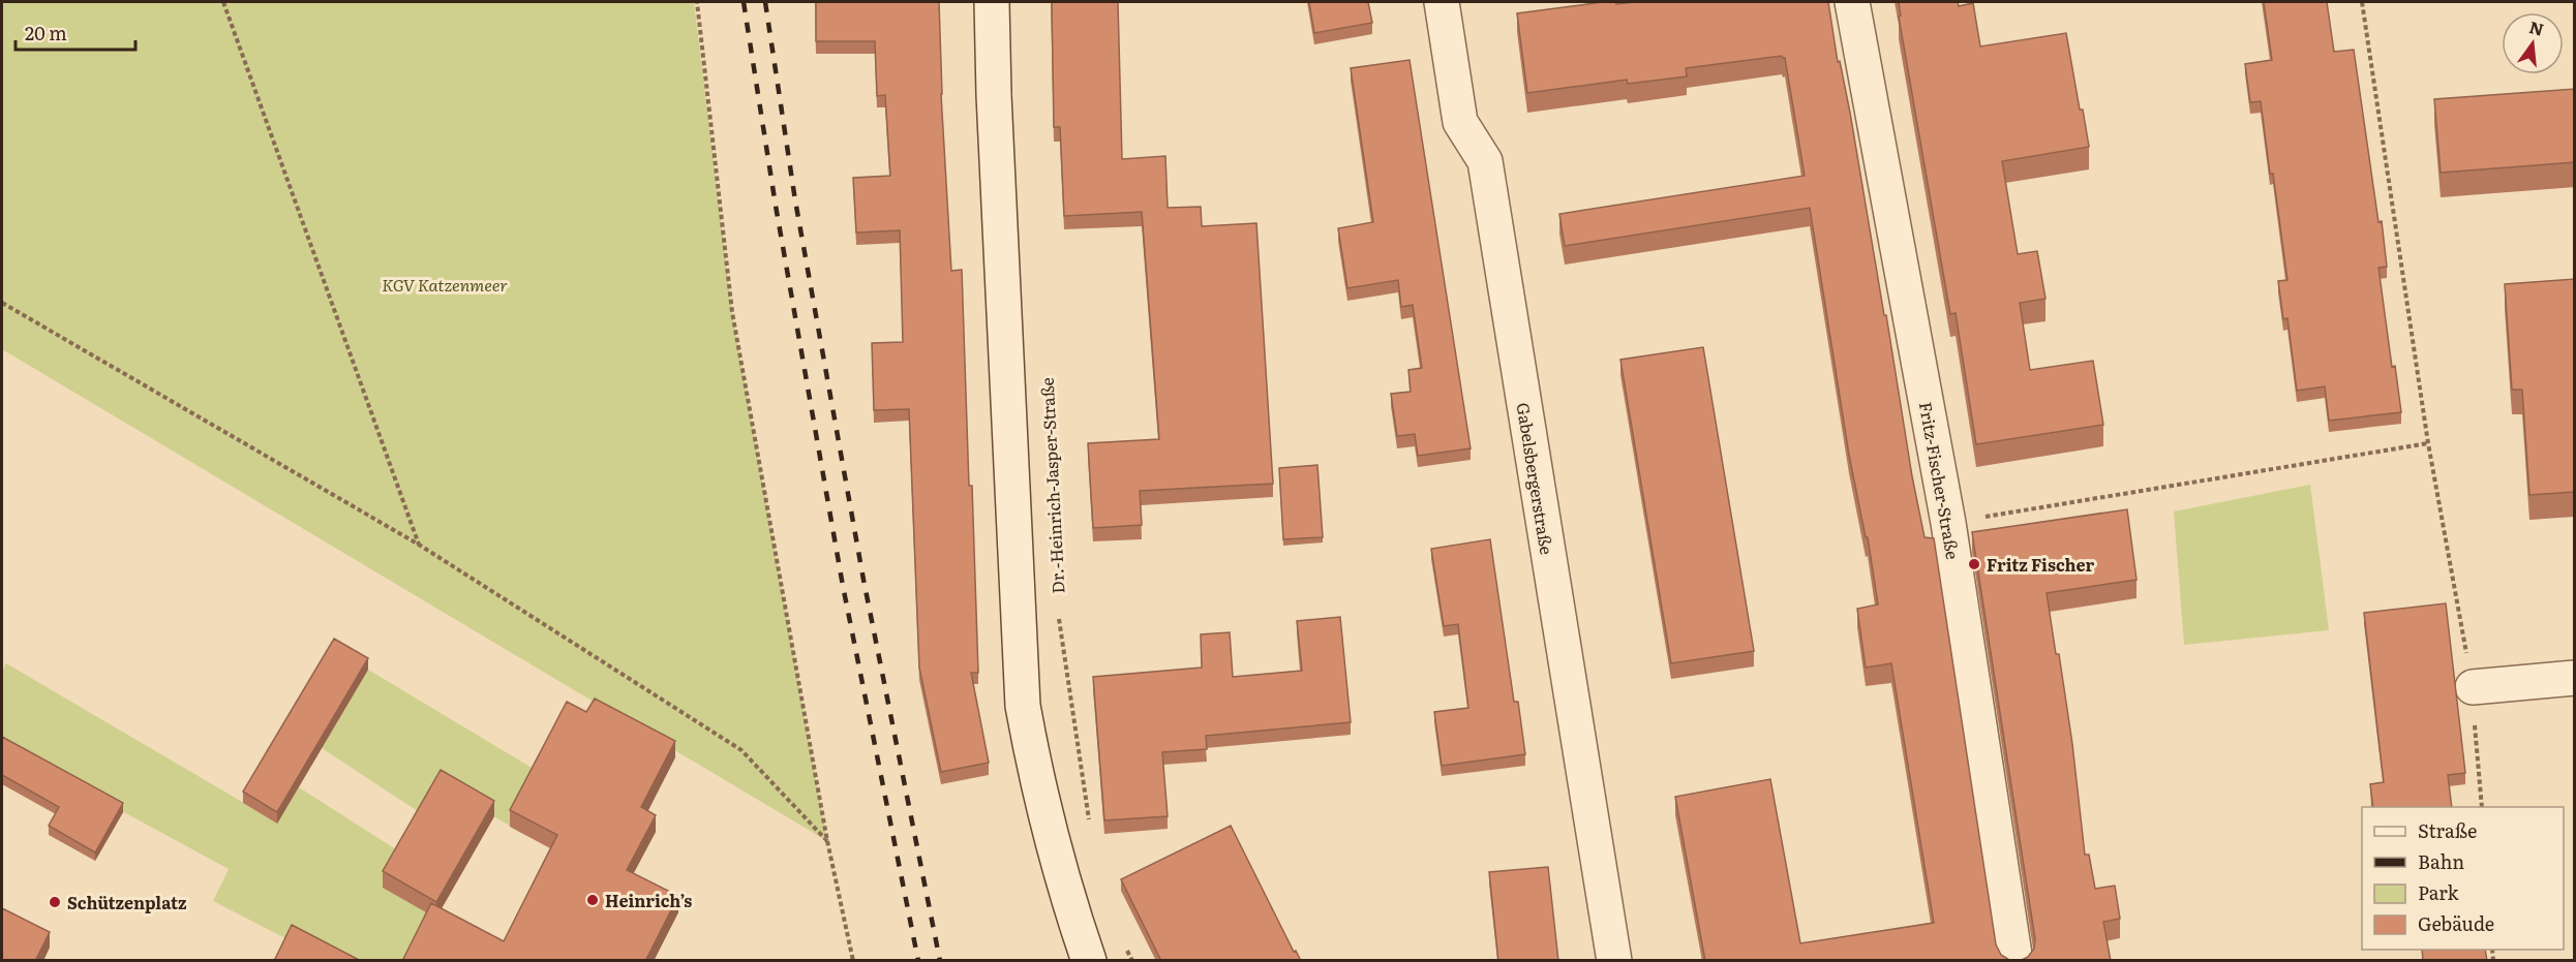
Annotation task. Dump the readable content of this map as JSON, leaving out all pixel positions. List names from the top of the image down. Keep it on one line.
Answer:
{"streets":{"street":["Gabelsbergerstraße","Fritz-Fischer-Straße"],"path":["Dr.-Heinrich-Jasper-Straße"]},"parks":["KGV Katzenmeer"],"places":["Fritz Fischer","Heinrich’s","Schützenplatz"],"legend":["Straße","Bahn","Park","Gebäude"],"scale_bar":"20 m","north":"top"}
